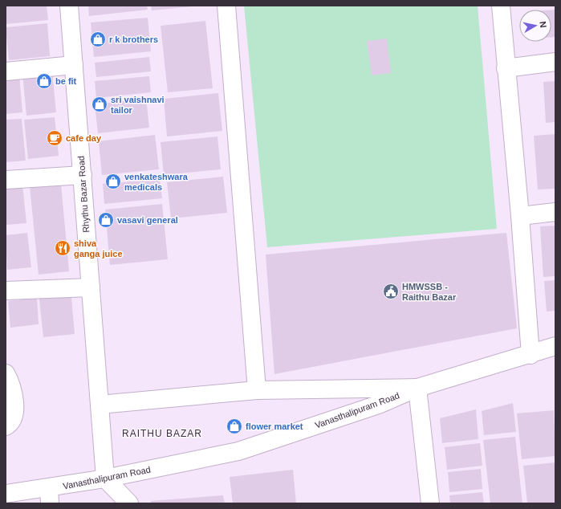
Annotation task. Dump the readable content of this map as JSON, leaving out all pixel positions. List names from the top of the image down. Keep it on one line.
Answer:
{"streets":{"street":["Rhythu Bazar Road","Vanasthalipuram Road"]},"crossings":[["Rhythu Bazar Road","Vanasthalipuram Road"]],"districts":["RAITHU BAZAR"],"places":{"shop":["r k brothers","be fit","sri vaishnavi tailor","venkateshwara medicals","vasavi general","flower market"],"cafe":["cafe day"],"restaurant":["shiva ganga juice"],"public building":["HMWSSB - Raithu Bazar"]},"north":"right"}
